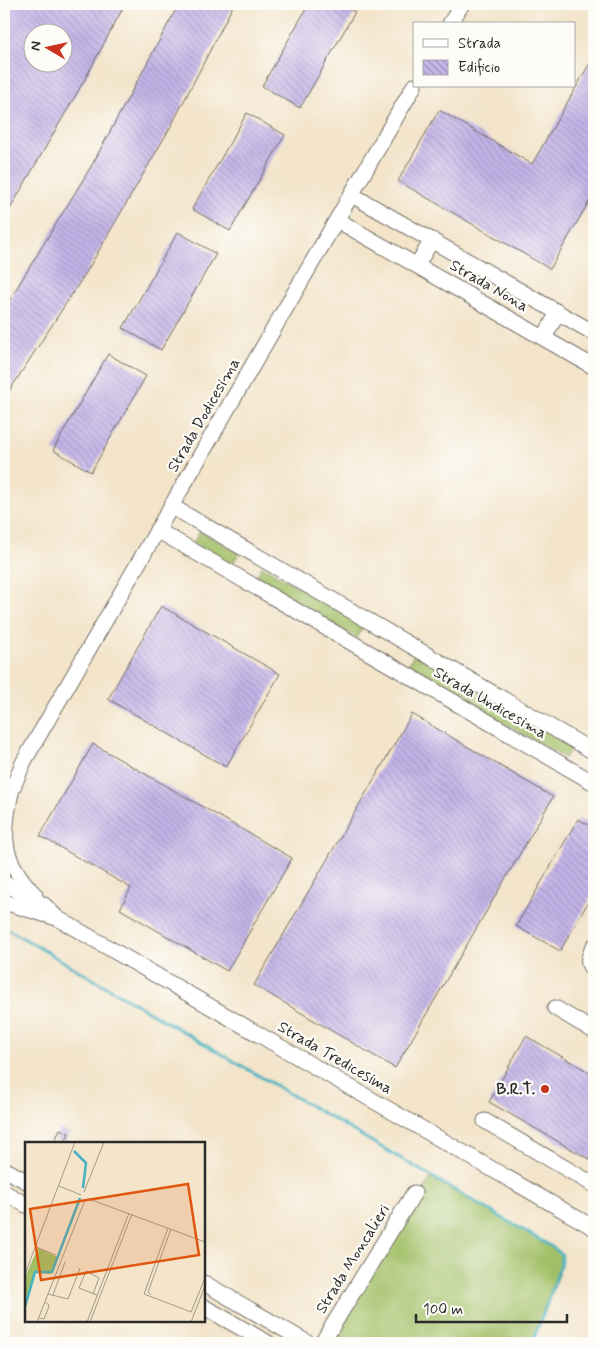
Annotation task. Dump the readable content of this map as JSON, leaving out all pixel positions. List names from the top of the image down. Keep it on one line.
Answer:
{"streets":{"street":["Strada Nona","Strada Dodicesima","Strada Undicesima","Strada Tredicesima","Strada Moncalieri"]},"crossings":[["Strada Nona","Strada Dodicesima"],["Strada Dodicesima","Strada Undicesima"]],"places":["B.R.T."],"legend":["Strada","Edificio"],"scale_bar":"100 m","north":"left"}
